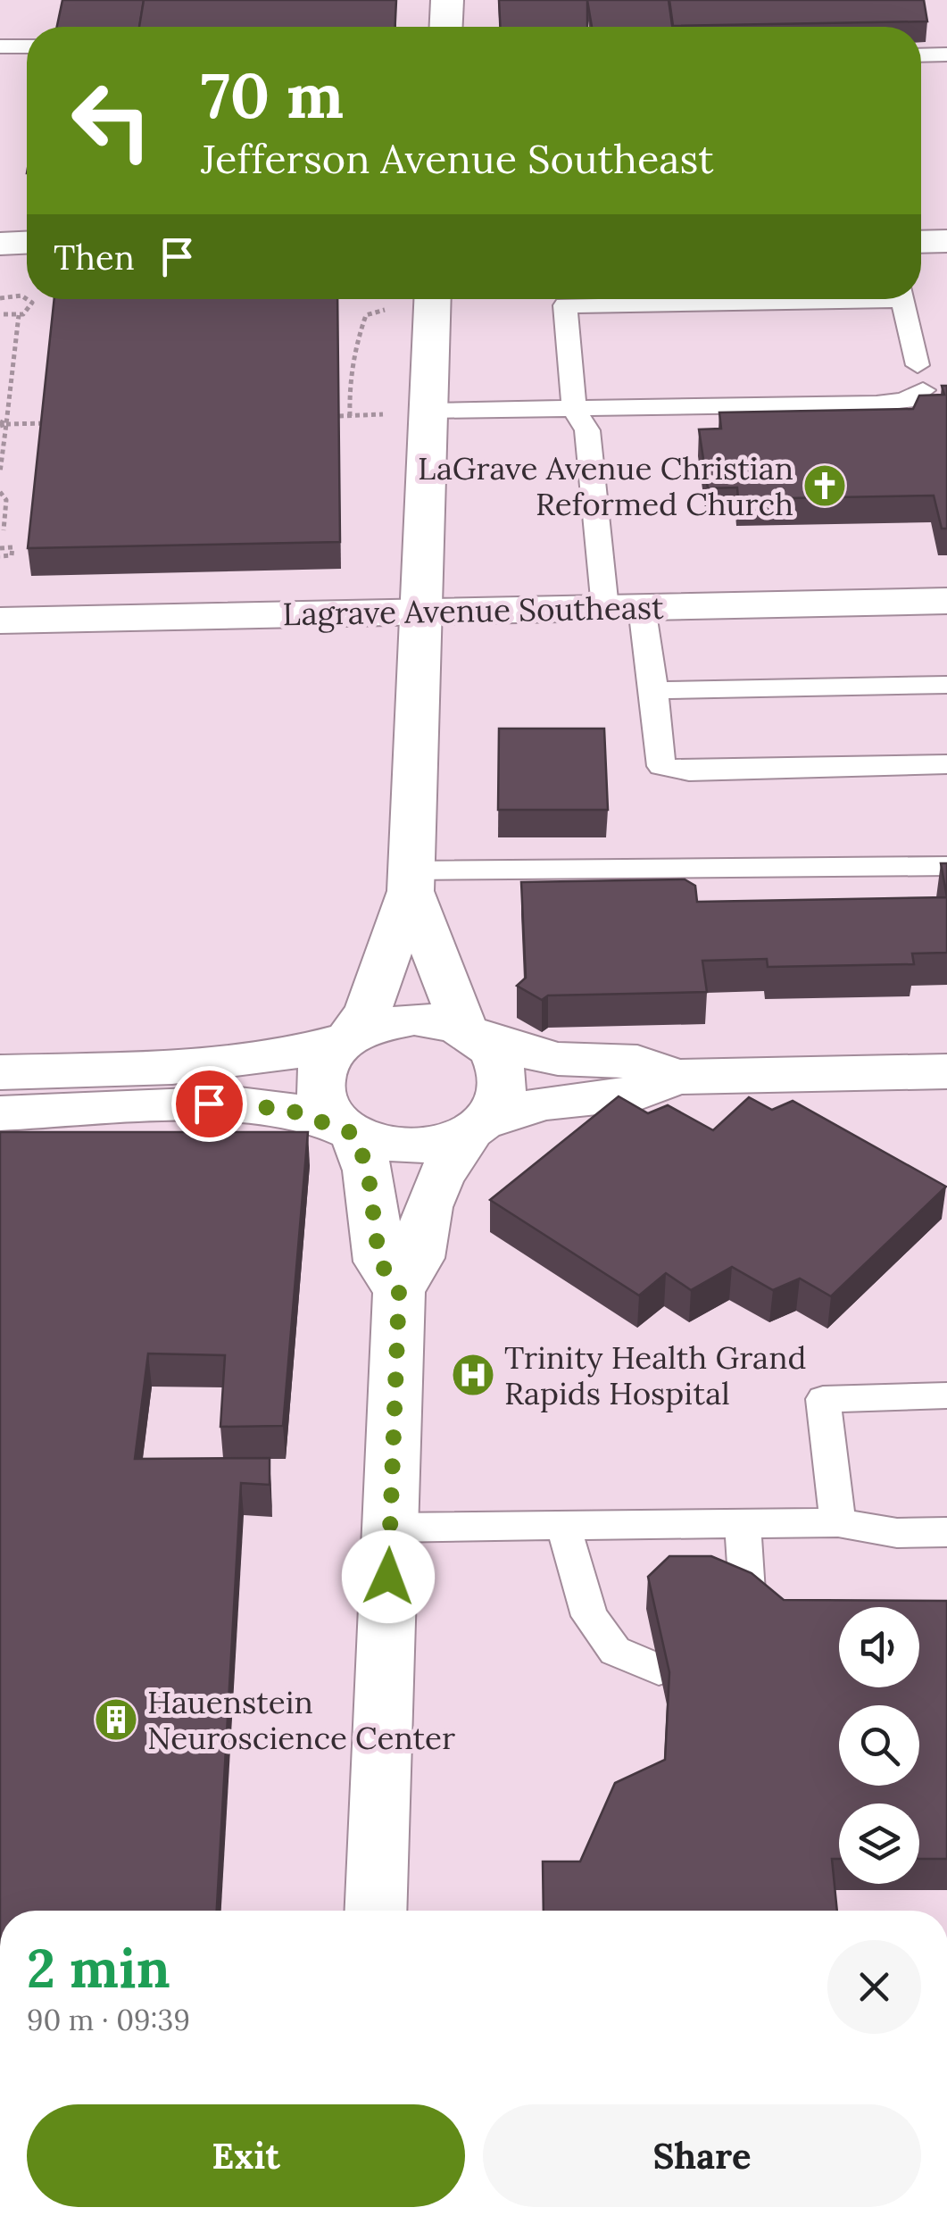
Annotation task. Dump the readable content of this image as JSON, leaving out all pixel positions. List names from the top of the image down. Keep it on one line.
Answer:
{"streets":{"street":["Lagrave Avenue Southeast"]},"places":{"church":["LaGrave Avenue Christian Reformed Church"],"hospital":["Trinity Health Grand Rapids Hospital"],"building":["Hauenstein Neuroscience Center"]},"page":{"turn":["70 m","Jefferson Avenue Southeast"],"then":"Then","heading":["2 min","90 m · 09:39"],"buttons":["Exit","Share"]}}
